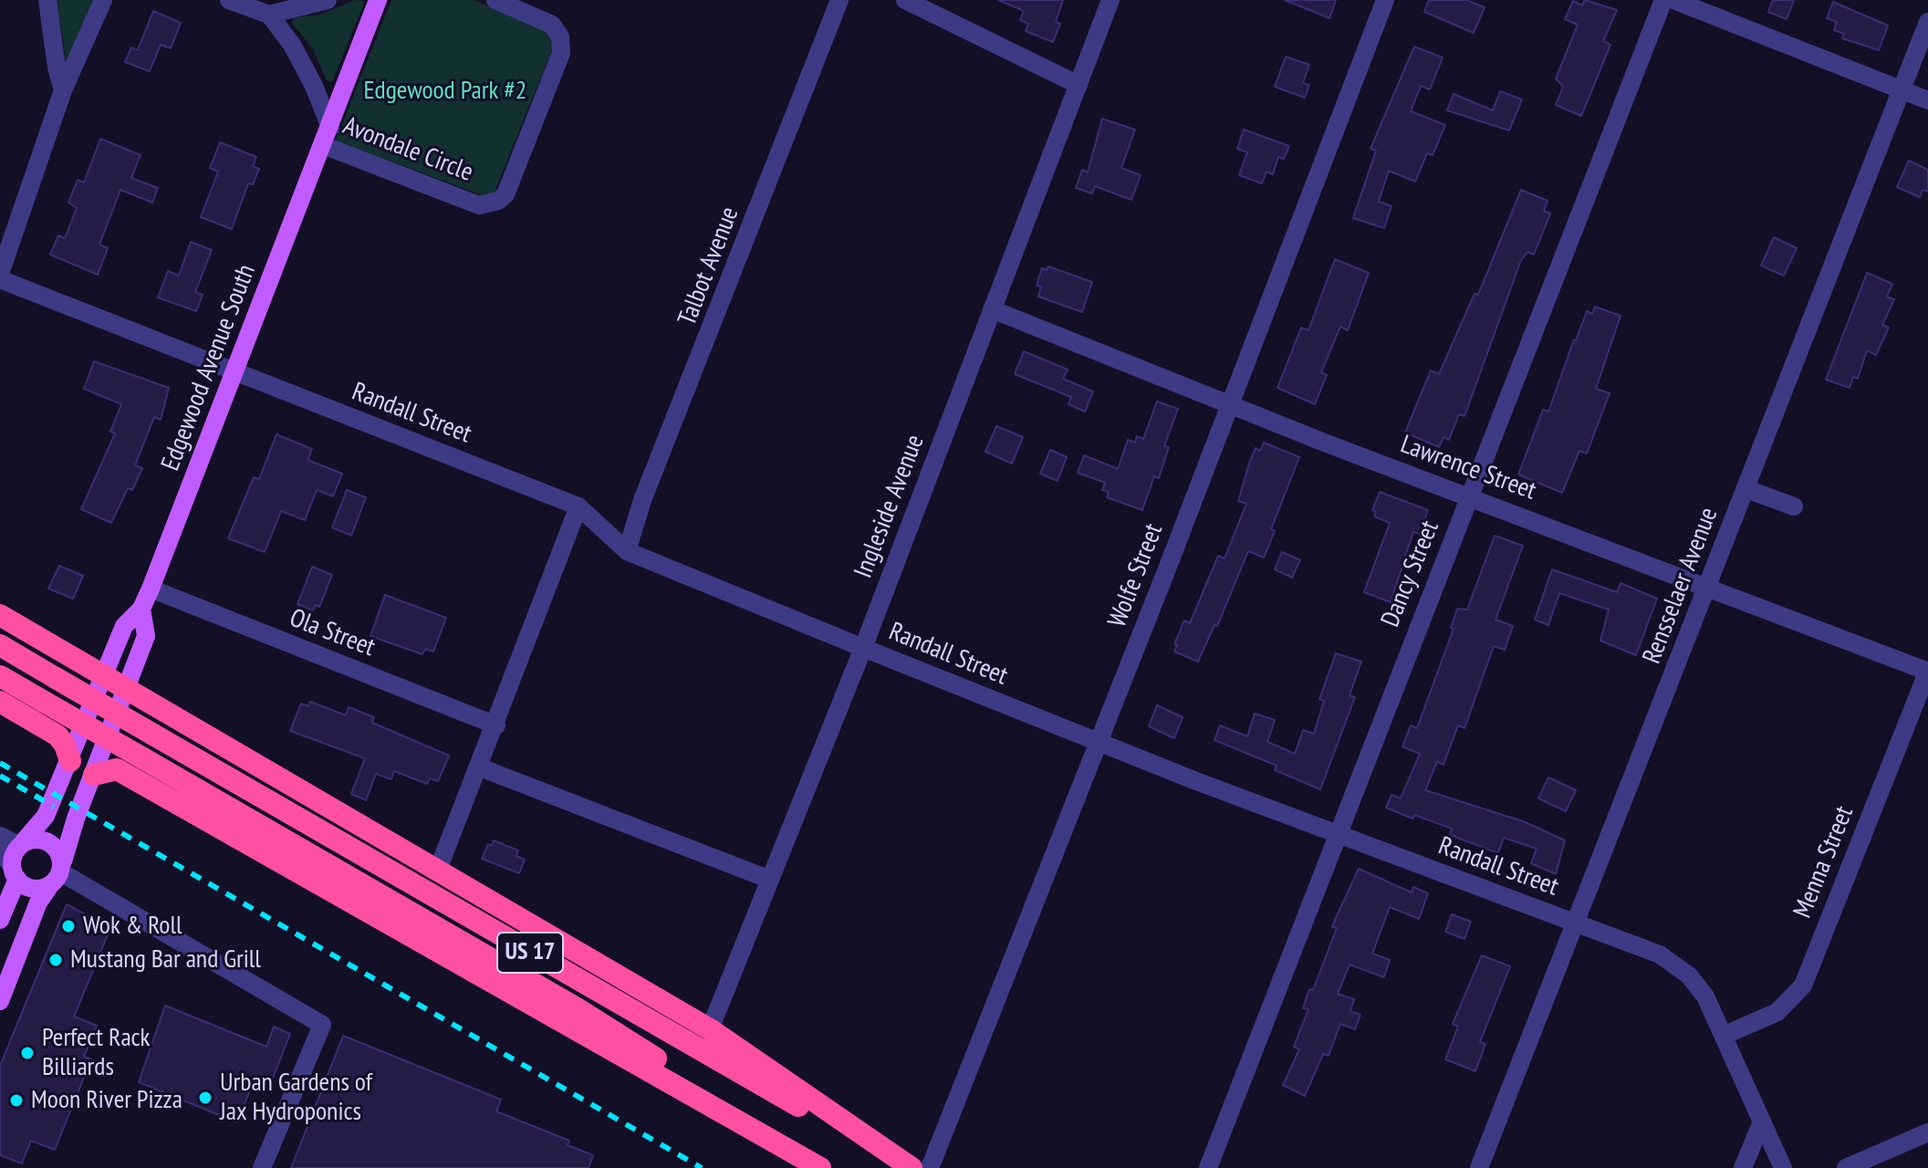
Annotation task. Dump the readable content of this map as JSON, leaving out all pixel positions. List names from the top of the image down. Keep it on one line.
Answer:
{"streets":{"highway":["US 17"],"main road":["Avondale Circle","Edgewood Avenue South"],"street":["Talbot Avenue","Randall Street","Lawrence Street","Ingleside Avenue","Dancy Street","Wolfe Street","Rensselaer Avenue","Ola Street","Menna Street"]},"crossings":[["Avondale Circle","Edgewood Avenue South"],["Talbot Avenue","Randall Street"],["Edgewood Avenue South","Randall Street"],["Edgewood Avenue South","Ola Street"],["Randall Street","Ingleside Avenue"],["Randall Street","Dancy Street"],["Randall Street","Wolfe Street"],["Randall Street","Rensselaer Avenue"],["Randall Street","Menna Street"],["Lawrence Street","Ingleside Avenue"],["Lawrence Street","Dancy Street"],["Lawrence Street","Wolfe Street"],["Lawrence Street","Rensselaer Avenue"],["Lawrence Street","Menna Street"]],"parks":["Edgewood Park #2"],"places":["Wok & Roll","Mustang Bar and Grill","Perfect Rack Billiards","Urban Gardens of Jax Hydroponics","Moon River Pizza"]}
